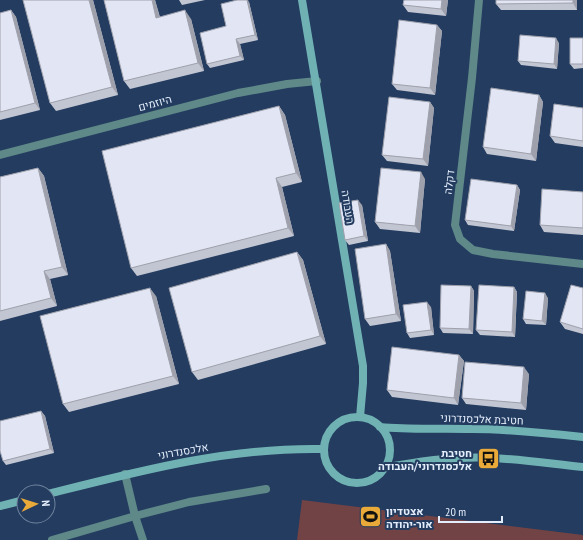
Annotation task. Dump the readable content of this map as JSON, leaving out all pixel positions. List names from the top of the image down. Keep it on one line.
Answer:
{"streets":{"street":["היוזמים","דקלה","העבודה","חטיבת אלכסנדרוני","אלכסנדרוני"]},"crossings":[["היוזמים","העבודה"],["העבודה","חטיבת אלכסנדרוני"],["העבודה","אלכסנדרוני"],["חטיבת אלכסנדרוני","אלכסנדרוני"]],"places":{"bus stop":["חטיבת אלכסנדרוני/העבודה"],"sports":["אצטדיון אור-יהודה"]},"scale_bar":"20 m","north":"right"}
